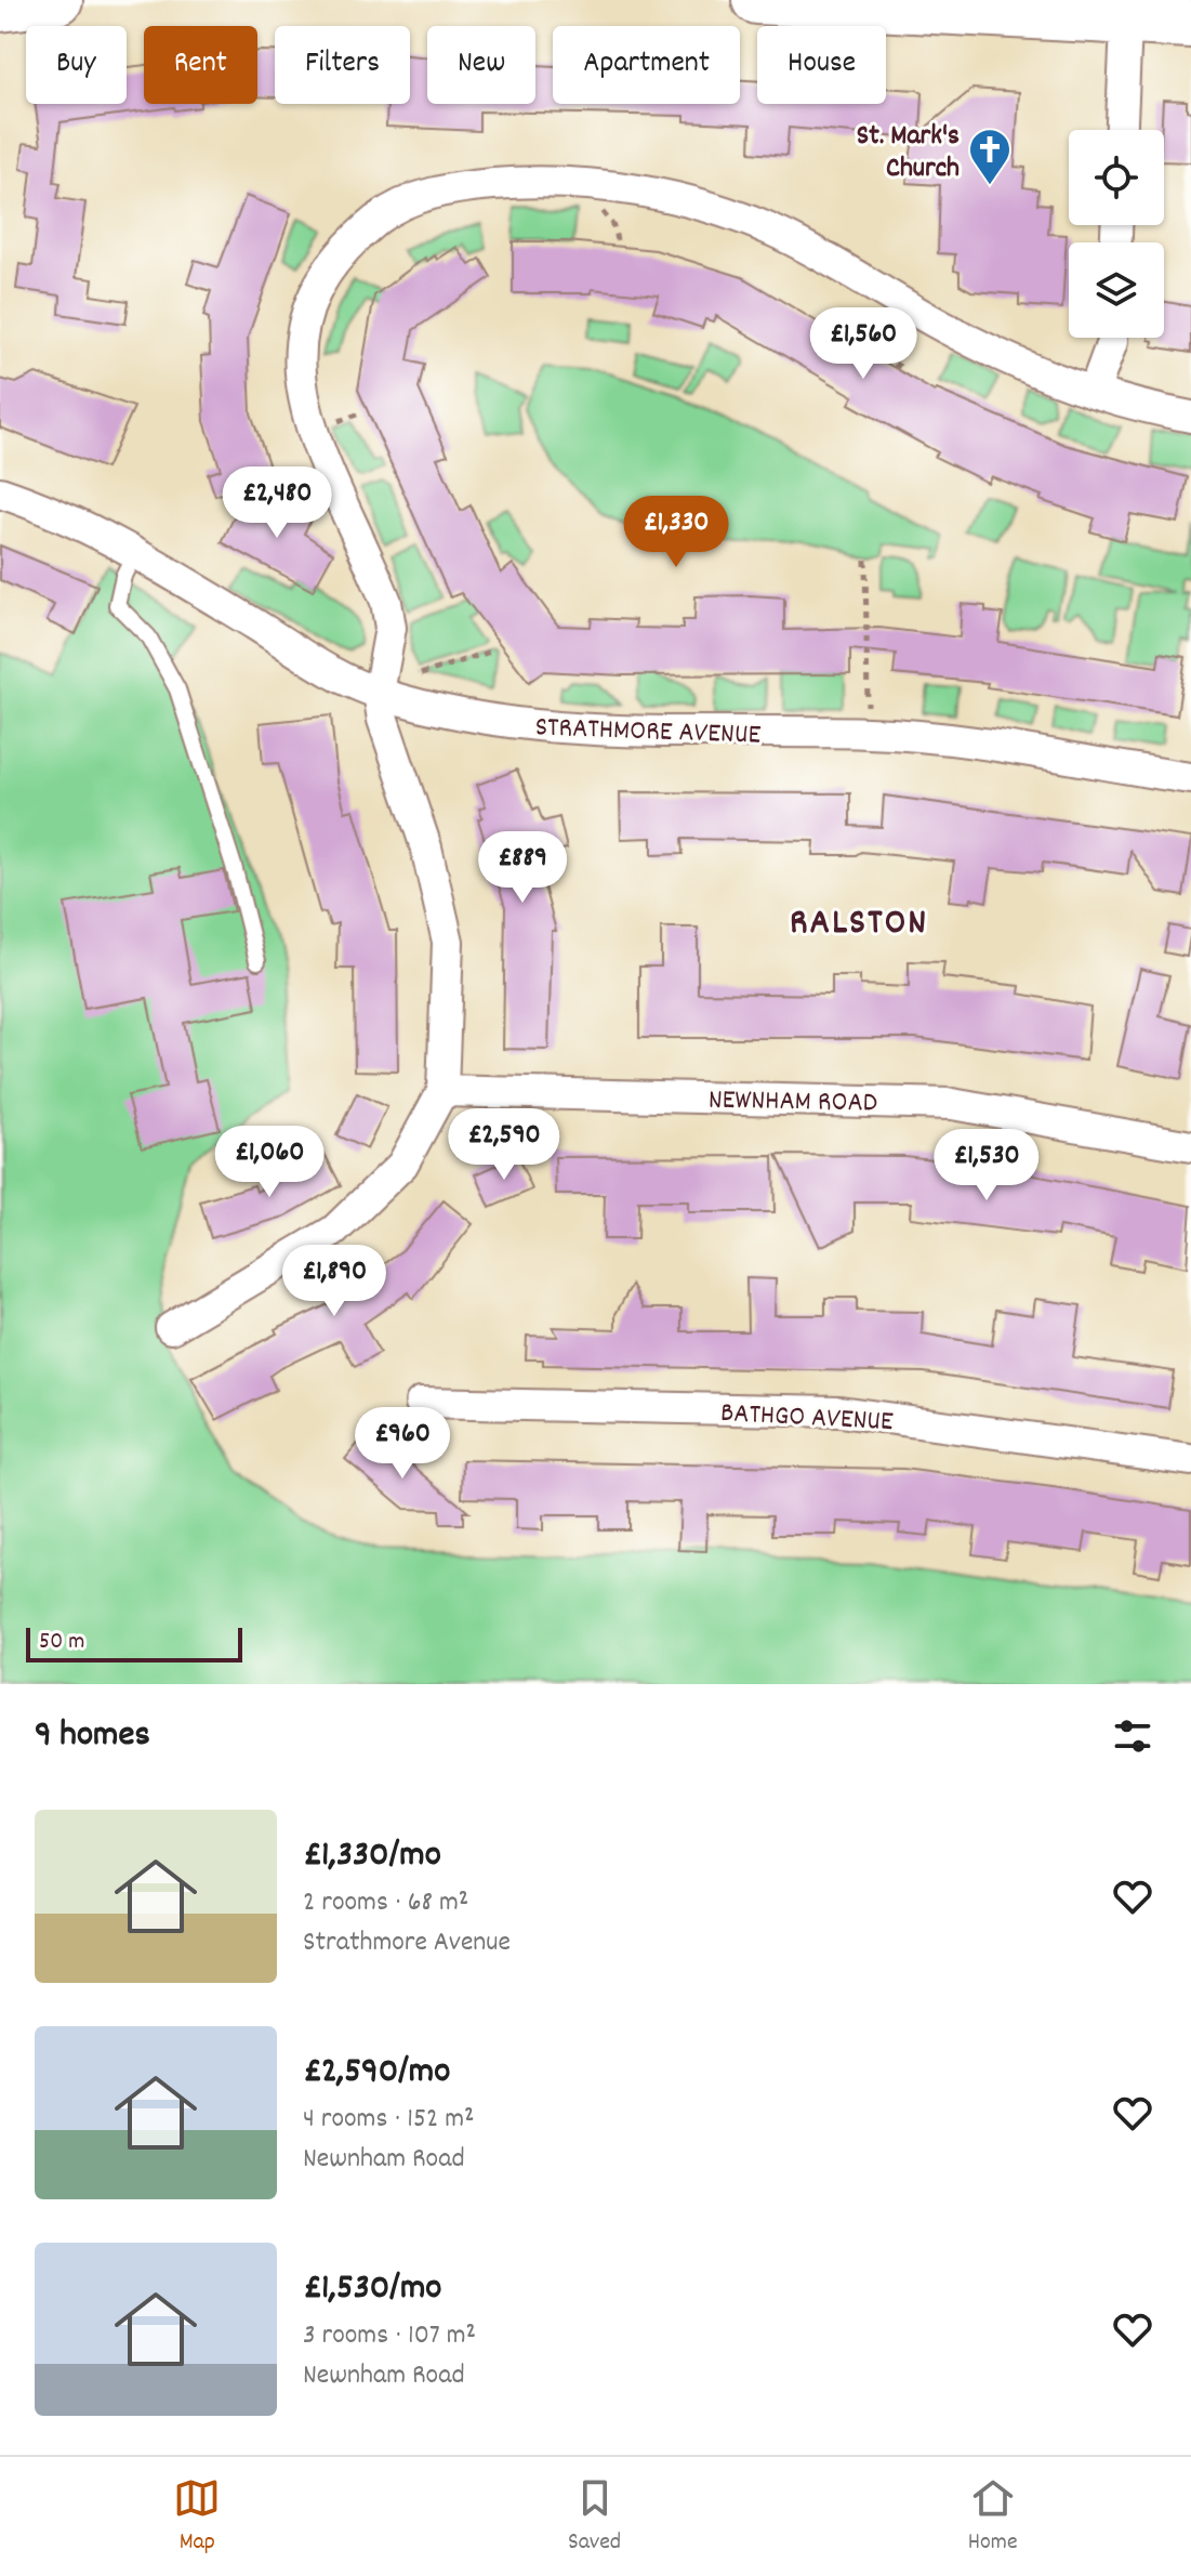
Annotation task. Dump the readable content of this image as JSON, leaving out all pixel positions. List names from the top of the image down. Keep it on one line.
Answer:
{"streets":{"street":["STRATHMORE AVENUE","NEWNHAM ROAD","BATHGO AVENUE"]},"districts":["RALSTON"],"places":{"church":["St. Mark's Church"]},"scale_bar":"50 m","page":{"chip":["Buy","Rent","Filters","New","Apartment","House"],"price":["£1,560","£2,480","£1,330","£889","£2,590","£1,060","£1,530","£1,890","£960"],"scale":"50 m","heading":"9 homes","list":[{"name":"£1,330/mo","note":"2 rooms · 68 m² · Strathmore Avenue"},{"name":"£2,590/mo","note":"4 rooms · 152 m² · Newnham Road"},{"name":"£1,530/mo","note":"3 rooms · 107 m² · Newnham Road"}],"tabs":["Map","Saved","Home"]}}
